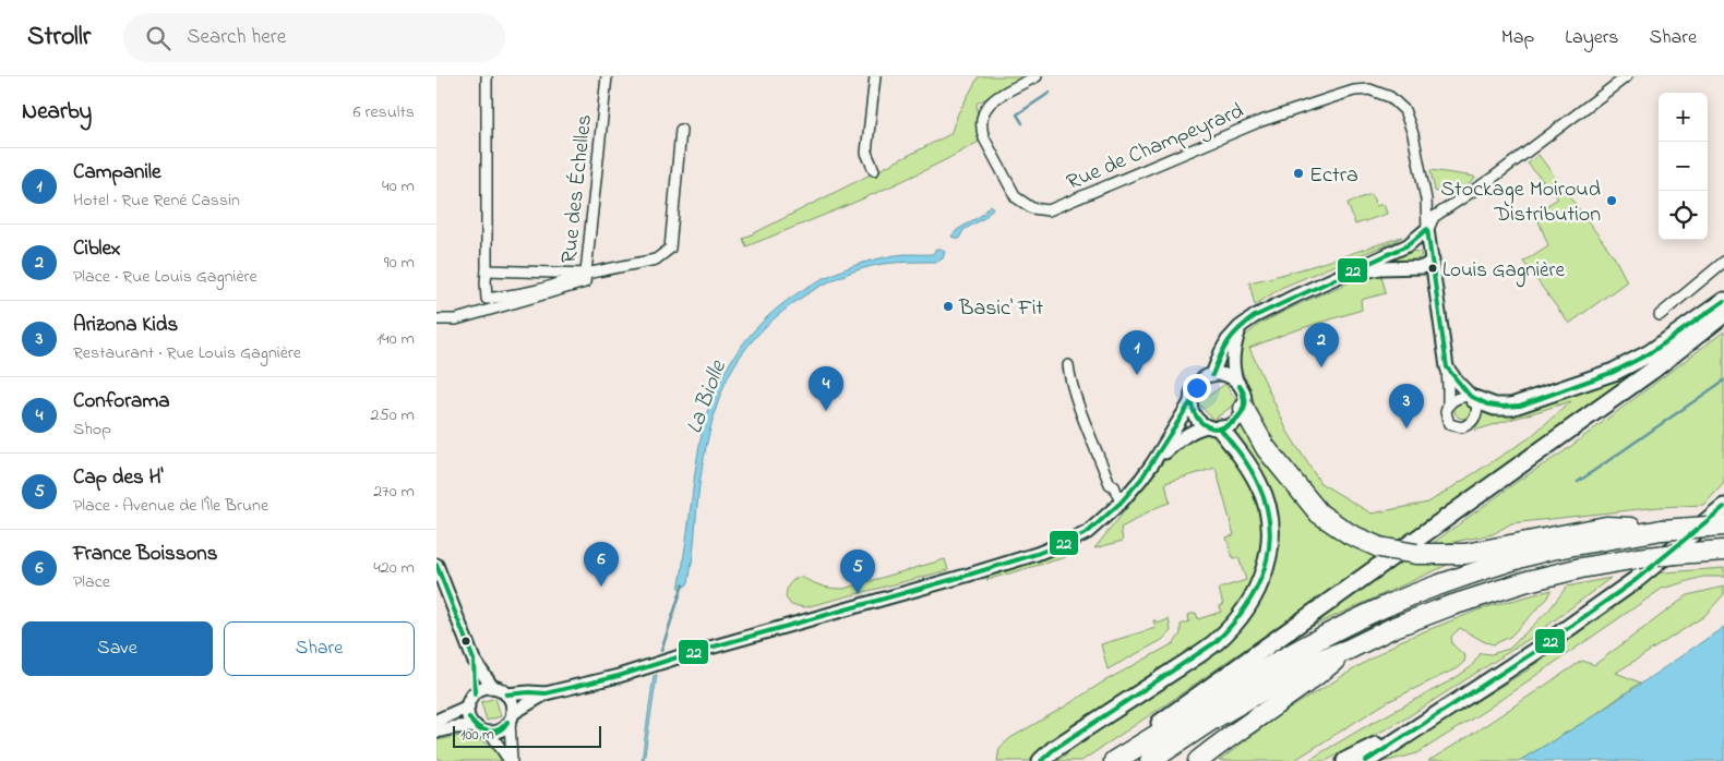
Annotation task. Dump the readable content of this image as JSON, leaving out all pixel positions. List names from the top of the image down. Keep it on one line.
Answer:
{"streets":{"street":["Rue de Champeyrard","Rue des Échelles"]},"water":["La Biolle"],"places":["Ectra","Stockage Moiroud Distribution","Louis Gagnière","Basic' Fit"],"lines":["transit line 22"],"scale_bar":"100 m","page":{"header":"Strollr","search":"Search here","nav":["Map","Layers","Share"],"heading":["Nearby","6 results"],"map_buttons":["+","−"],"list":[{"mark":"1","name":"Campanile","note":"Hotel · Rue René Cassin","value":"40 m"},{"mark":"2","name":"Ciblex","note":"Place · Rue Louis Gagnière","value":"90 m"},{"mark":"3","name":"Arizona Kids","note":"Restaurant · Rue Louis Gagnière","value":"140 m"},{"mark":"4","name":"Conforama","note":"Shop","value":"250 m"},{"mark":"5","name":"Cap des H'","note":"Place · Avenue de l'Île Brune","value":"270 m"},{"mark":"6","name":"France Boissons","note":"Place","value":"420 m"}],"pins":["2","1","4","3","6","5"],"buttons":["Save","Share"],"scale":"100 m"}}
